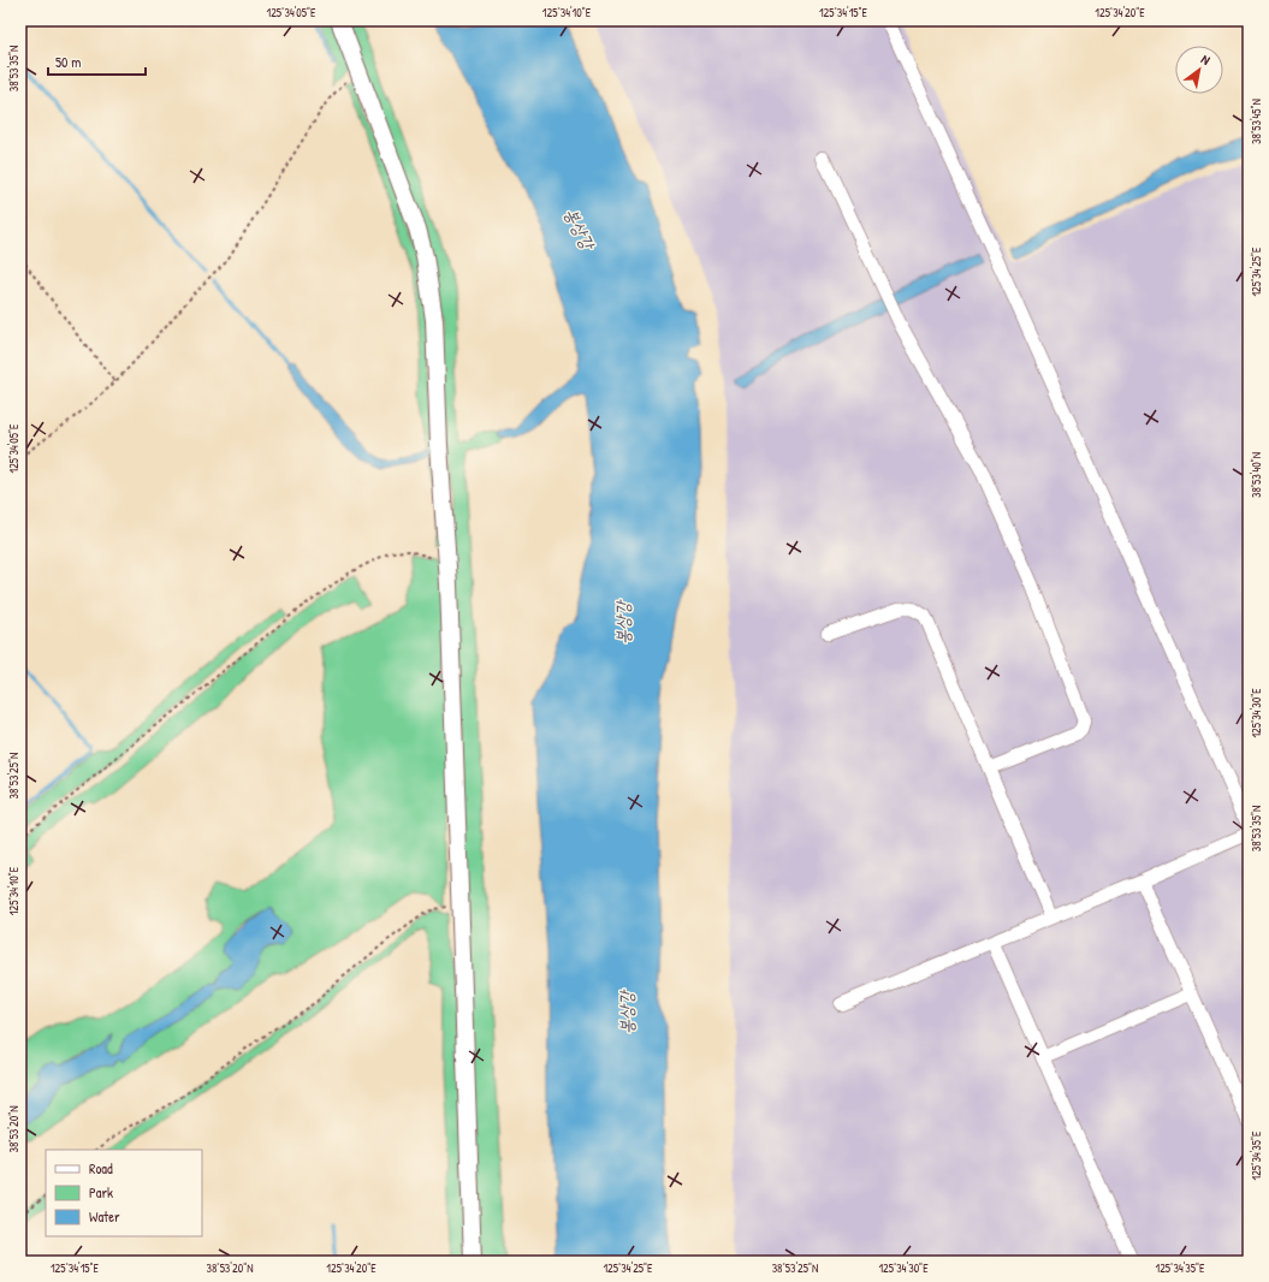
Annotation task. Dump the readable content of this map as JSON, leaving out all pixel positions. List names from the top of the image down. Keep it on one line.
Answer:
{"water":["봉상강"],"legend":["Road","Park","Water"],"scale_bar":"50 m","north":"top right","coordinates":["125°34'05\"E","125°34'10\"E","125°34'15\"E","125°34'20\"E","38°53'35\"N","38°53'45\"N","125°34'25\"E","38°53'40\"N","125°34'30\"E","38°53'25\"N","38°53'20\"N","125°34'35\"E"]}
